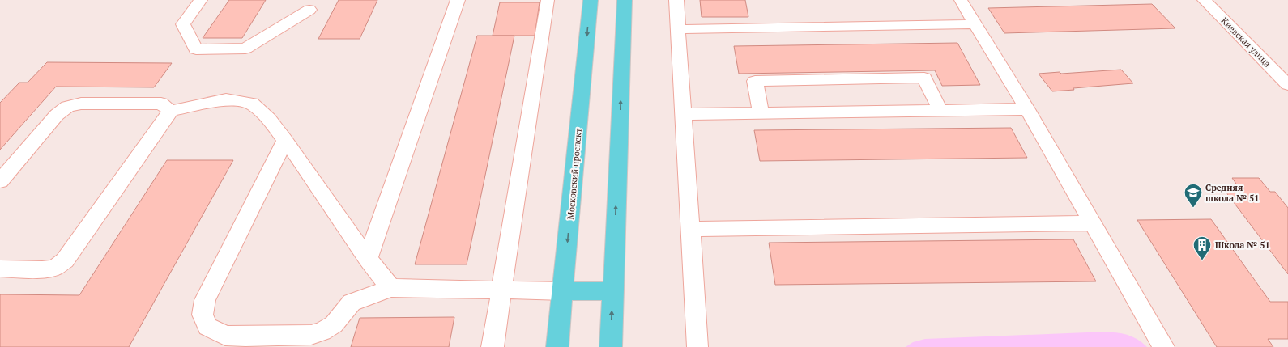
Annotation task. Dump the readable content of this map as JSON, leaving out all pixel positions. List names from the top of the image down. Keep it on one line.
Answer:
{"streets":{"main road":["Московский проспект"],"street":["Киевская улица"]},"places":{"school or university":["Средняя школа № 51"],"building":["Школа № 51"]}}
